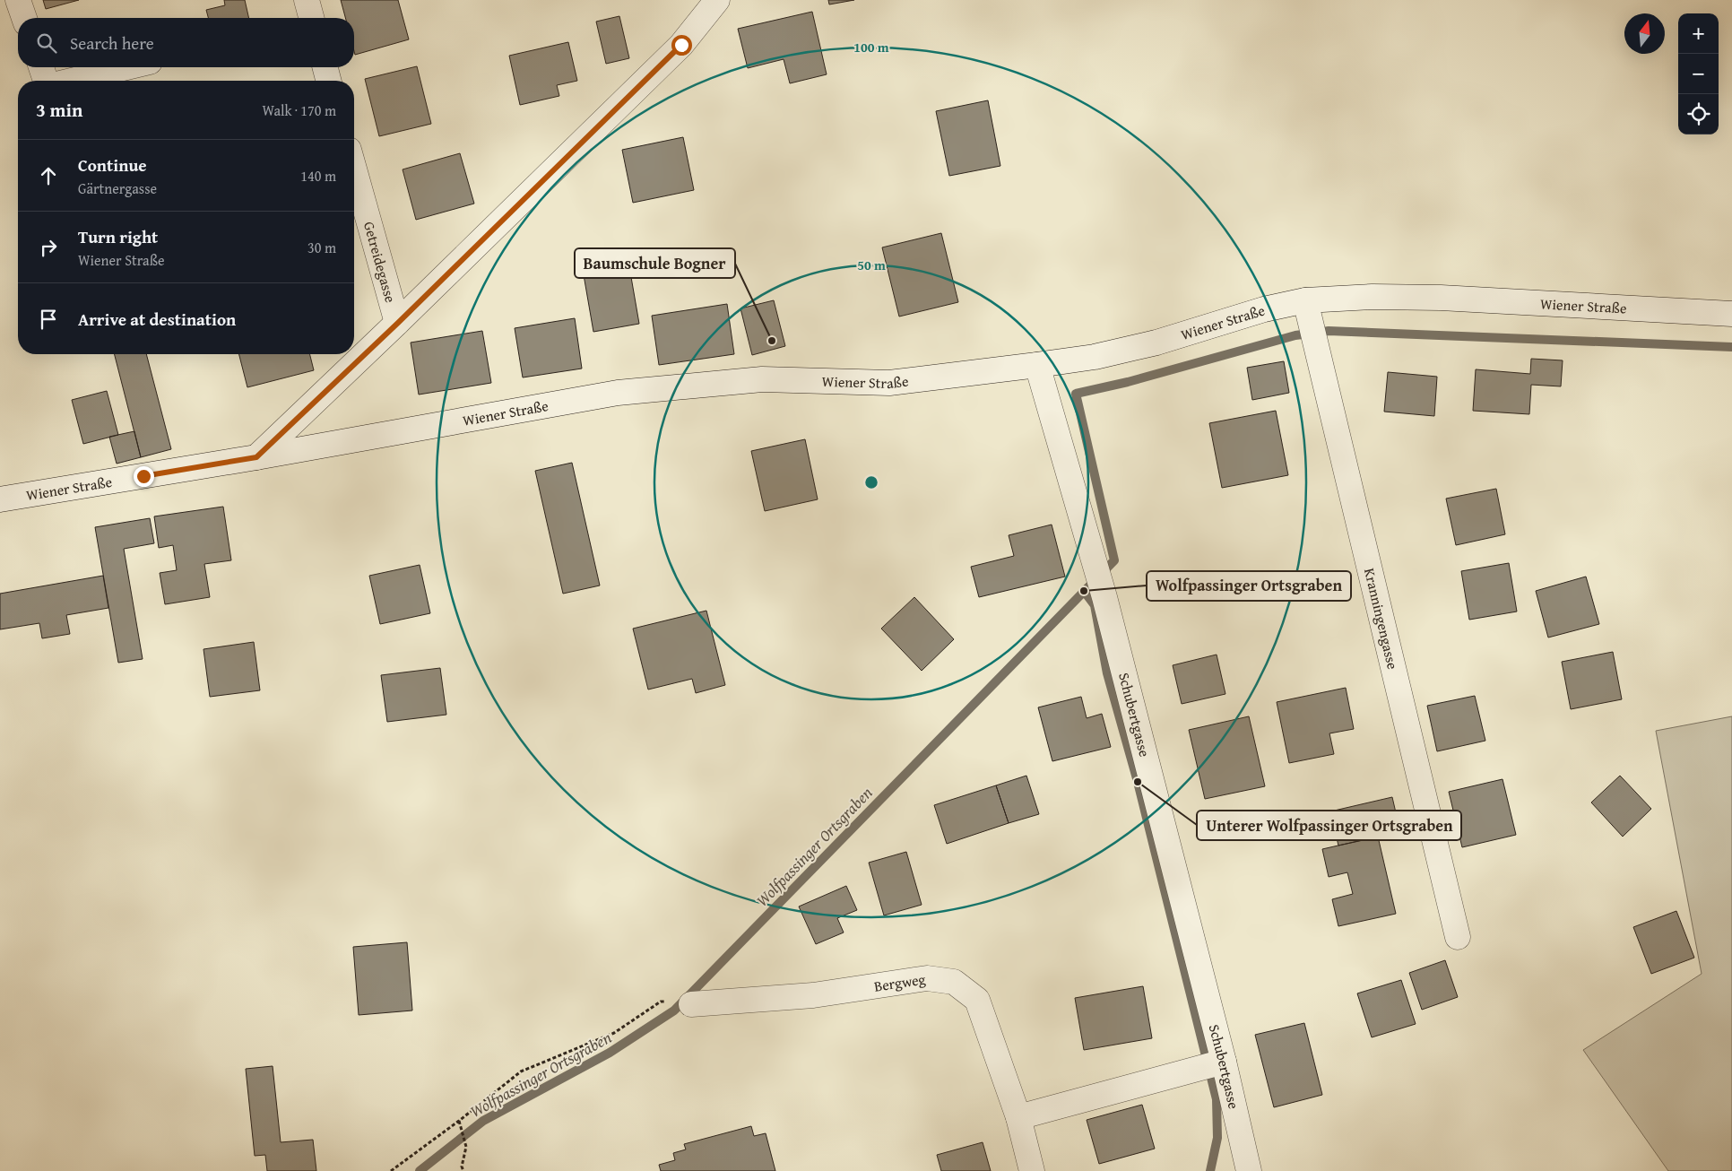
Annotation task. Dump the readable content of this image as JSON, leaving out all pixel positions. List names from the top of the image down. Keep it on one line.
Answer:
{"streets":{"street":["Getreidegasse","Wiener Straße","Kranningengasse","Schubertgasse","Bergweg"]},"crossings":[["Wiener Straße","Kranningengasse"],["Wiener Straße","Schubertgasse"]],"water":["Wolfpassinger Ortsgraben"],"places":["Baumschule Bogner","Wolfpassinger Ortsgraben","Unterer Wolfpassinger Ortsgraben"],"north":"top","page":{"map_buttons":["+","−"],"search":"Search here","heading":["3 min","Walk · 170 m"],"list":[["Continue","Gärtnergasse","140 m"],["Turn right","Wiener Straße","30 m"],"Arrive at destination"]},"rings":["100 m","50 m"]}
